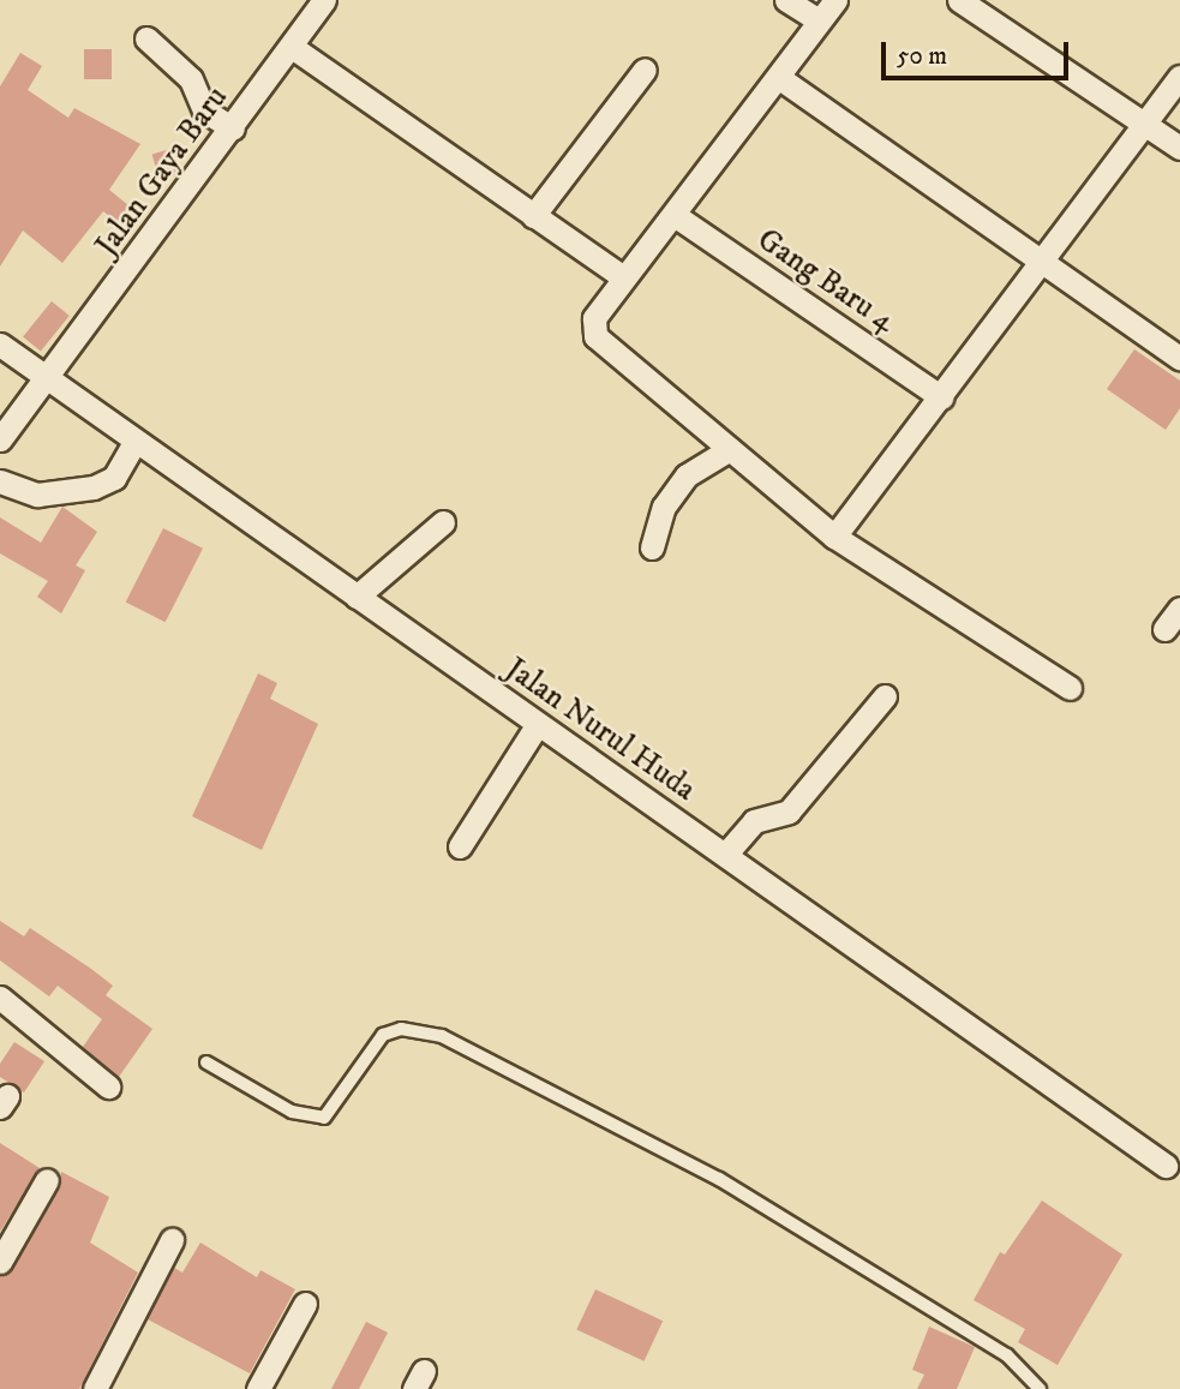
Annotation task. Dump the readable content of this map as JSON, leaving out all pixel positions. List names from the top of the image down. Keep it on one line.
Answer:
{"streets":{"street":["Jalan Gaya Baru","Gang Baru 4","Jalan Nurul Huda"]},"crossings":[["Jalan Gaya Baru","Jalan Nurul Huda"]],"scale_bar":"50 m"}
